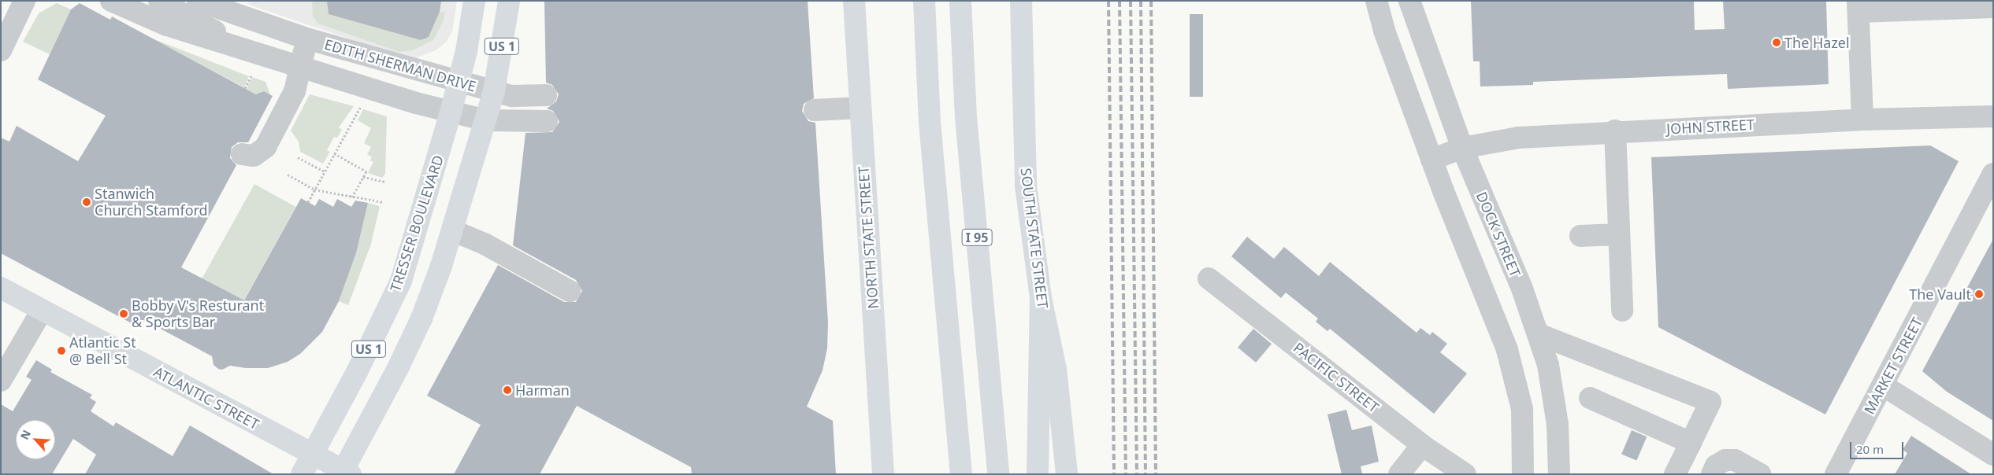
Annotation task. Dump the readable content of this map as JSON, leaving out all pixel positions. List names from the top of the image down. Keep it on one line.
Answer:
{"streets":{"main road":["US 1","TRESSER BOULEVARD","NORTH STATE STREET","I 95","SOUTH STATE STREET","ATLANTIC STREET"],"street":["EDITH SHERMAN DRIVE","JOHN STREET","DOCK STREET","MARKET STREET","PACIFIC STREET"]},"crossings":[["US 1","EDITH SHERMAN DRIVE"],["US 1","ATLANTIC STREET"],["EDITH SHERMAN DRIVE","TRESSER BOULEVARD"],["JOHN STREET","DOCK STREET"],["TRESSER BOULEVARD","ATLANTIC STREET"]],"places":["The Hazel","Stanwich Church Stamford","The Vault","Bobby V's Resturant & Sports Bar","Atlantic St @ Bell St","Harman"],"scale_bar":"20 m","north":"top left"}
